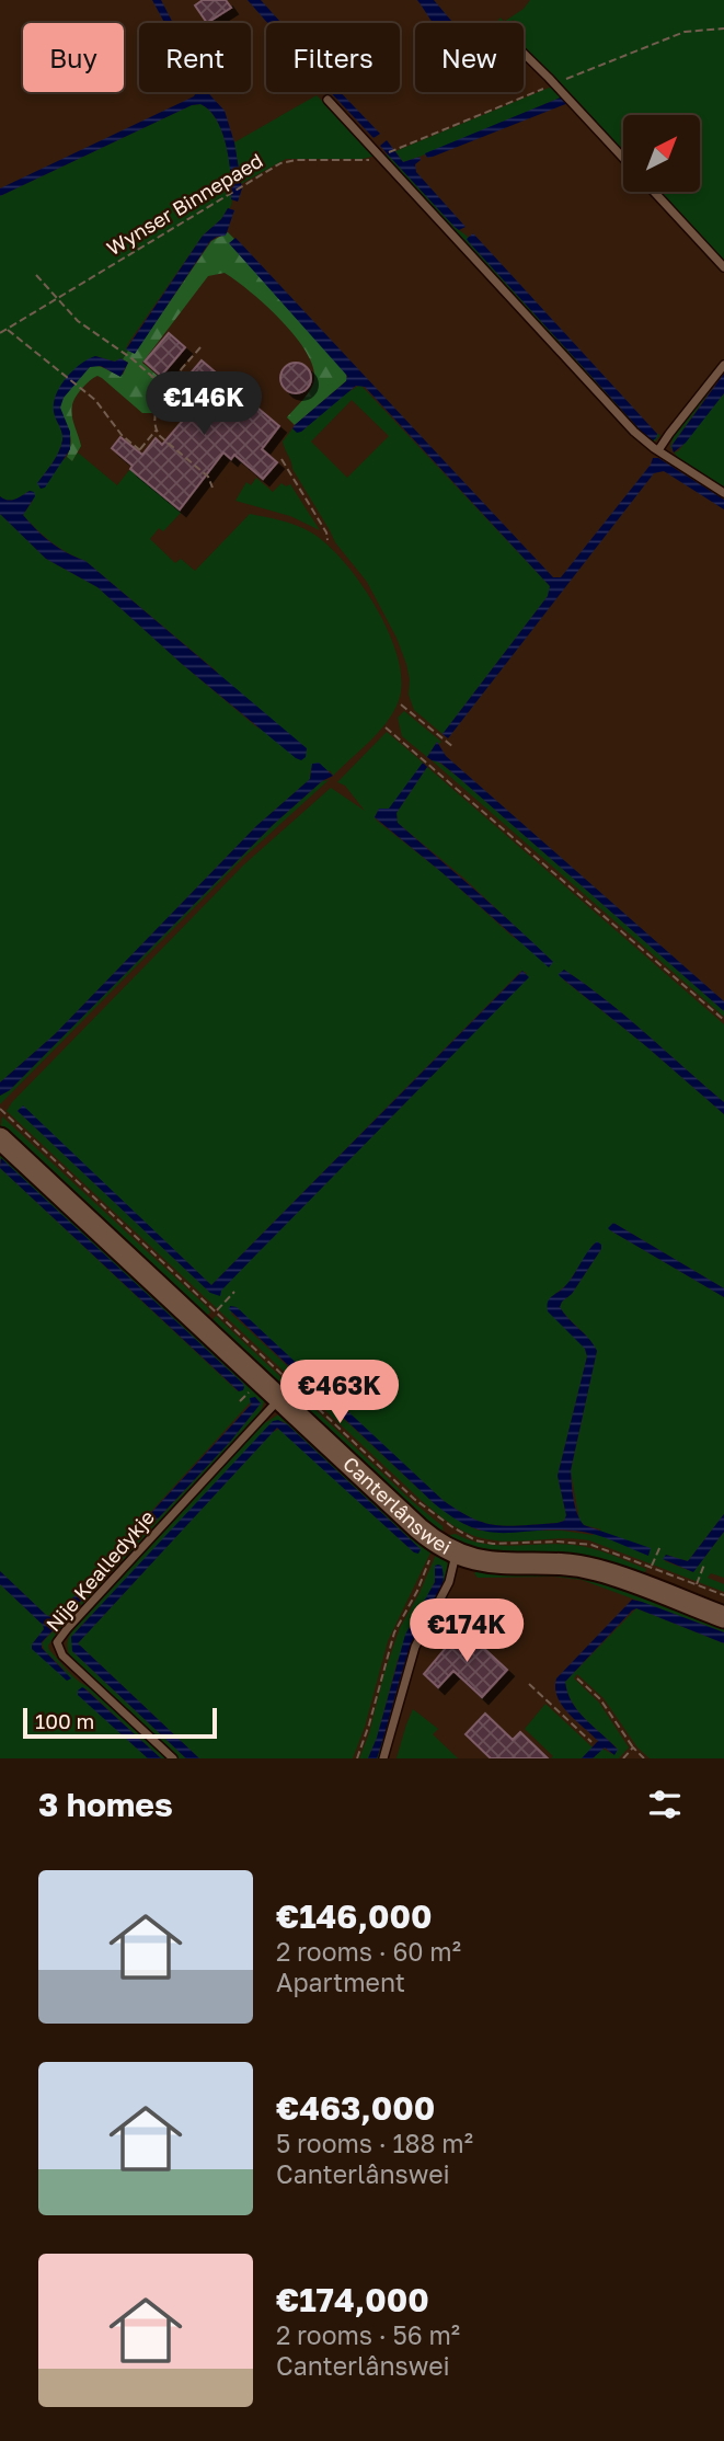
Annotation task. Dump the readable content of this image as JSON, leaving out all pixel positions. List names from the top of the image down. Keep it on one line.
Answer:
{"streets":{"main road":["Canterlânswei"],"lane":["Nije Kealledykje"],"path":["Wynser Binnepaed"]},"crossings":[["Canterlânswei","Nije Kealledykje"]],"scale_bar":"100 m","north":"top right","page":{"chip":["Buy","Rent","Filters","New"],"price":["€146K","€463K","€174K"],"scale":"100 m","heading":"3 homes","list":[{"name":"€146,000","note":"2 rooms · 60 m² · Apartment"},{"name":"€463,000","note":"5 rooms · 188 m² · Canterlânswei"},{"name":"€174,000","note":"2 rooms · 56 m² · Canterlânswei"}]}}
